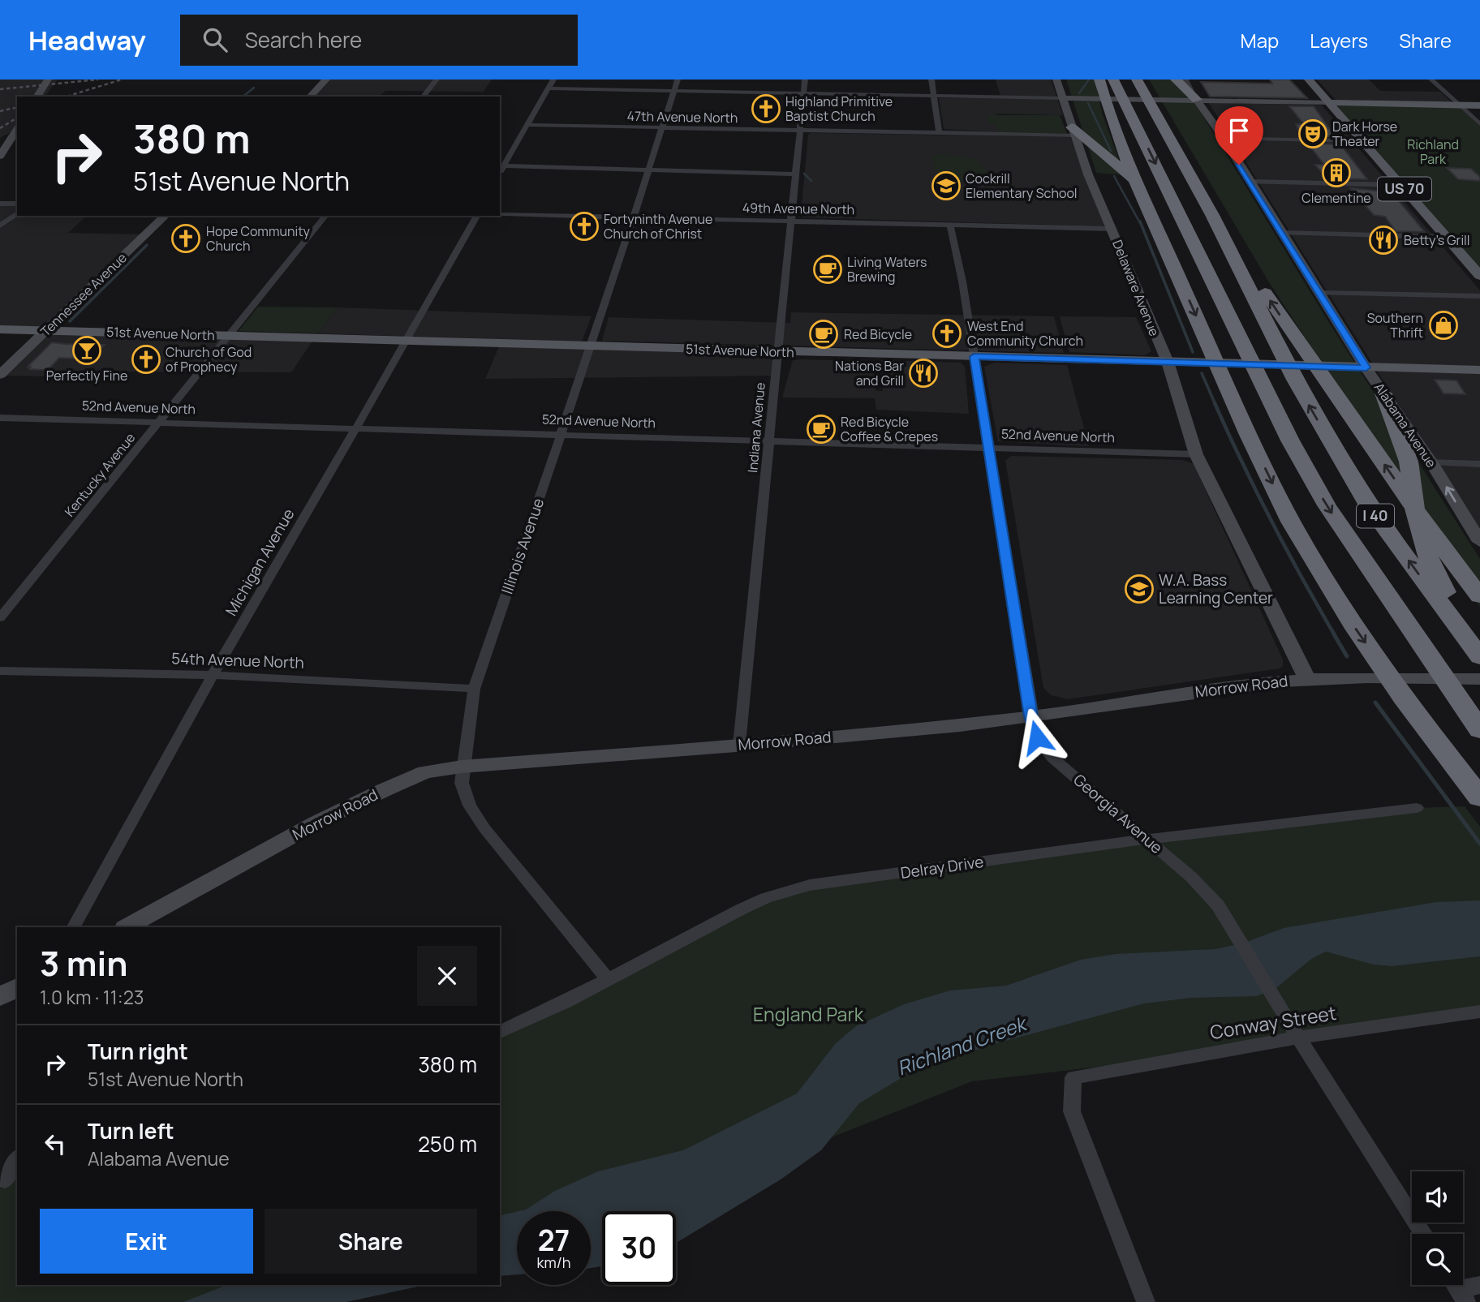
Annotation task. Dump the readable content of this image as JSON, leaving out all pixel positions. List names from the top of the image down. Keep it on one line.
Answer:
{"streets":{"highway":["I 40"],"main road":["US 70","Delaware Avenue","51st Avenue North","Alabama Avenue","Morrow Road"],"street":["47th Avenue North","49th Avenue North","Tennessee Avenue","52nd Avenue North","Indiana Avenue","Kentucky Avenue","Illinois Avenue","Michigan Avenue","54th Avenue North","Georgia Avenue","Delray Drive","Conway Street"]},"crossings":[["47th Avenue North","Delaware Avenue"],["47th Avenue North","Indiana Avenue"],["47th Avenue North","Illinois Avenue"],["49th Avenue North","Delaware Avenue"],["49th Avenue North","Indiana Avenue"],["49th Avenue North","Illinois Avenue"],["49th Avenue North","Georgia Avenue"],["Delaware Avenue","51st Avenue North"],["Delaware Avenue","52nd Avenue North"],["Delaware Avenue","Morrow Road"],["Tennessee Avenue","51st Avenue North"],["51st Avenue North","Alabama Avenue"],["51st Avenue North","Indiana Avenue"],["51st Avenue North","Kentucky Avenue"],["51st Avenue North","Illinois Avenue"],["51st Avenue North","Michigan Avenue"],["51st Avenue North","Georgia Avenue"],["52nd Avenue North","Indiana Avenue"],["52nd Avenue North","Kentucky Avenue"],["52nd Avenue North","Illinois Avenue"],["52nd Avenue North","Michigan Avenue"],["52nd Avenue North","Georgia Avenue"],["Indiana Avenue","Morrow Road"],["Illinois Avenue","54th Avenue North"],["Illinois Avenue","Morrow Road"],["Illinois Avenue","Delray Drive"],["Michigan Avenue","54th Avenue North"],["Morrow Road","Georgia Avenue"],["Georgia Avenue","Delray Drive"],["Georgia Avenue","Conway Street"]],"water":["Richland Creek"],"parks":["Richland Park","England Park"],"places":{"church":["Highland Primitive Baptist Church","Fortyninth Avenue Church of Christ","Hope Community Church","West End Community Church","Church of God of Prophecy"],"theatre":["Dark Horse Theater"],"building":["Clementine"],"school or university":["Cockrill Elementary School","W.A. Bass Learning Center"],"restaurant":["Betty's Grill","Nations Bar and Grill"],"cafe":["Living Waters Brewing","Red Bicycle","Red Bicycle Coffee & Crepes"],"shop":["Southern Thrift"],"bar":["Perfectly Fine"]},"page":{"header":"Headway","search":"Search here","nav":["Map","Layers","Share"],"turn":["380 m","51st Avenue North"],"heading":["3 min","1.0 km · 11:23"],"list":[{"name":"Turn right","note":"51st Avenue North","value":"380 m"},{"name":"Turn left","note":"Alabama Avenue","value":"250 m"}],"buttons":["Exit","Share"],"speed":"27 km/h","limit":"30"}}
